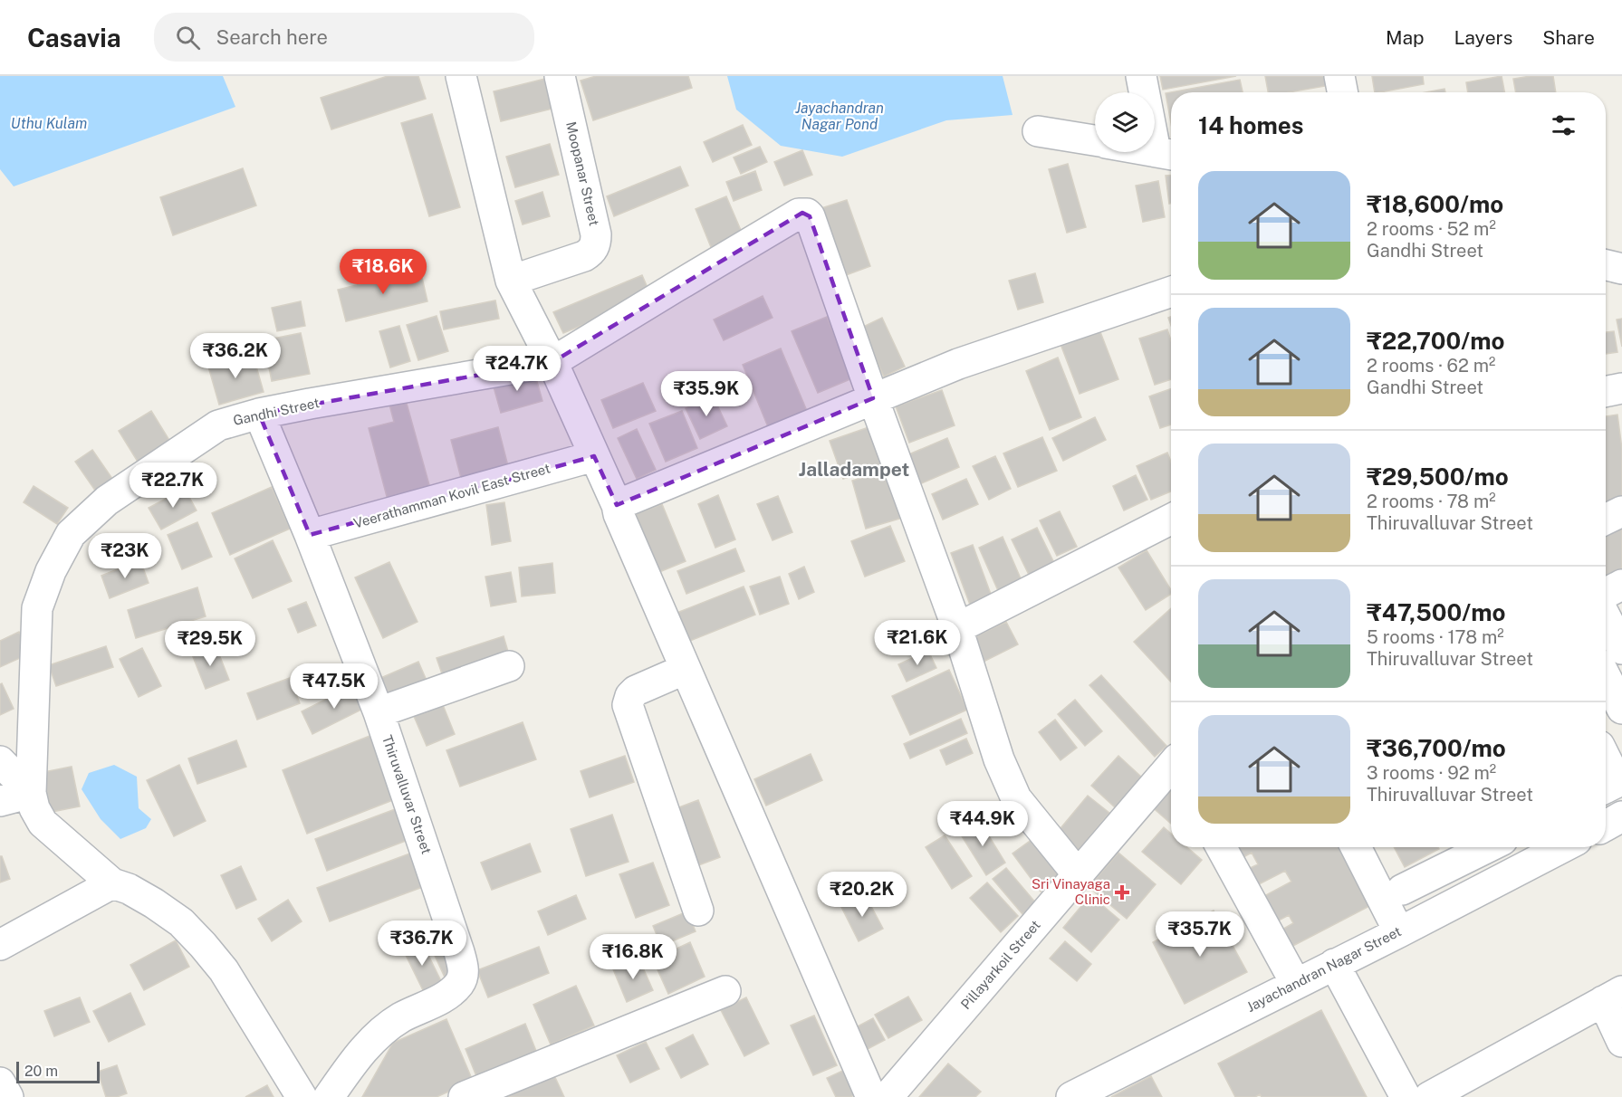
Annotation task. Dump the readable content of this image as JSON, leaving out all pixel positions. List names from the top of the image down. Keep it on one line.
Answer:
{"streets":{"street":["Moopanar Street","Gandhi Street","Veerathamman Kovil East Street","Thiruvalluvar Street","Pillayarkoil Street","Jayachandran Nagar Street"]},"crossings":[["Gandhi Street","Thiruvalluvar Street"],["Veerathamman Kovil East Street","Thiruvalluvar Street"]],"districts":["Jalladampet"],"water":["Jayachandran Nagar Pond","Uthu Kulam"],"places":{"health":["Sri Vinayaga Clinic"]},"scale_bar":"20 m","page":{"header":"Casavia","search":"Search here","nav":["Map","Layers","Share"],"heading":"14 homes","list":[{"name":"₹18,600/mo","note":"2 rooms · 52 m² · Gandhi Street"},{"name":"₹22,700/mo","note":"2 rooms · 62 m² · Gandhi Street"},{"name":"₹29,500/mo","note":"2 rooms · 78 m² · Thiruvalluvar Street"},{"name":"₹47,500/mo","note":"5 rooms · 178 m² · Thiruvalluvar Street"},{"name":"₹36,700/mo","note":"3 rooms · 92 m² · Thiruvalluvar Street"}],"price":["₹18.6K","₹36.2K","₹24.7K","₹35.9K","₹22.7K","₹23K","₹21.6K","₹29.5K","₹47.5K","₹44.9K","₹20.2K","₹35.7K","₹36.7K","₹16.8K"],"scale":"20 m"}}
